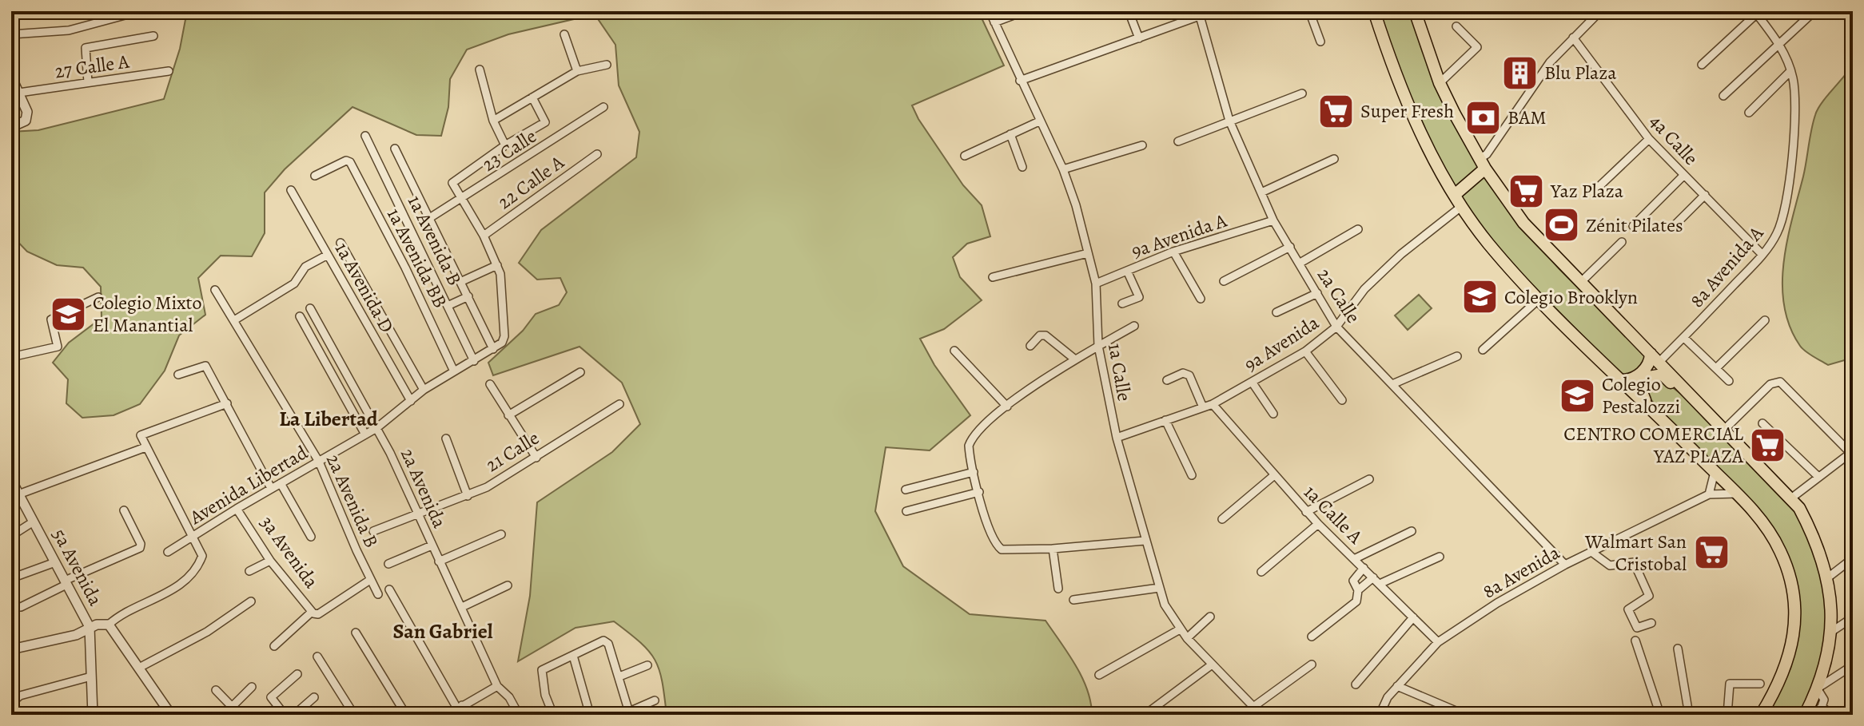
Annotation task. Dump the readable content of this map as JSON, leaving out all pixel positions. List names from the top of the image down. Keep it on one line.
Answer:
{"streets":{"street":["27 Calle A","4a Calle","23 Calle","22 Calle A","9a Avenida A","1a Avenida B","1a Avenida BB","8a Avenida A","1a Avenida D","2a Calle","9a Avenida","1a Calle","21 Calle","Avenida Libertad","2a Avenida","2a Avenida B","1a Calle A","3a Avenida","5a Avenida","8a Avenida"]},"crossings":[["4a Calle","8a Avenida A"],["9a Avenida A","2a Calle"],["9a Avenida A","1a Calle"],["1a Avenida B","Avenida Libertad"],["1a Avenida BB","Avenida Libertad"],["1a Avenida D","Avenida Libertad"],["2a Calle","9a Avenida"],["2a Calle","8a Avenida"],["9a Avenida","1a Calle"],["9a Avenida","1a Calle A"],["21 Calle","2a Avenida"],["Avenida Libertad","2a Avenida"],["Avenida Libertad","2a Avenida B"],["Avenida Libertad","3a Avenida"],["1a Calle A","8a Avenida"]],"districts":["La Libertad","San Gabriel"],"places":{"building":["Blu Plaza"],"supermarket":["Super Fresh","Yaz Plaza","CENTRO COMERCIAL YAZ PLAZA","Walmart San Cristobal"],"bank":["BAM"],"sports":["Zénit Pilates"],"school or university":["Colegio Brooklyn","Colegio Mixto El Manantial","Colegio Pestalozzi"]}}
